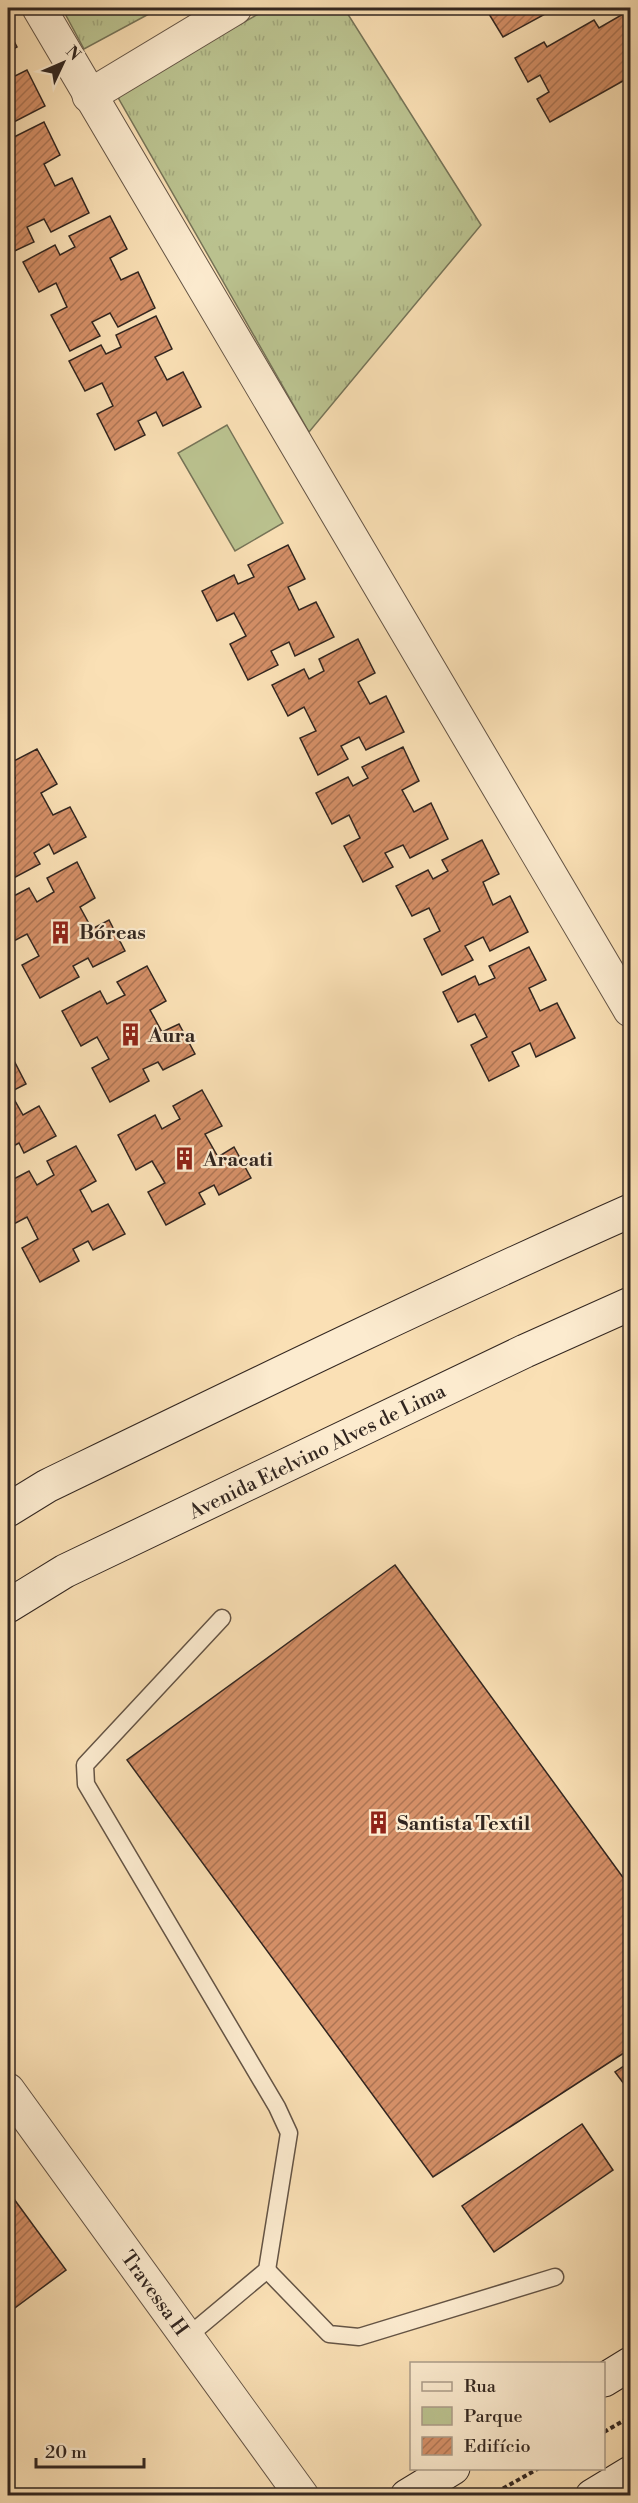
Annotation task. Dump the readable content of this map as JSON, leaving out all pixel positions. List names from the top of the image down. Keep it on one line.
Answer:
{"streets":{"street":["Avenida Etelvino Alves de Lima","Travessa H"]},"places":{"building":["Bóreas","Aura","Aracati","Santista Textil"]},"legend":["Rua","Parque","Edifício"],"scale_bar":"20 m","north":"top right"}
